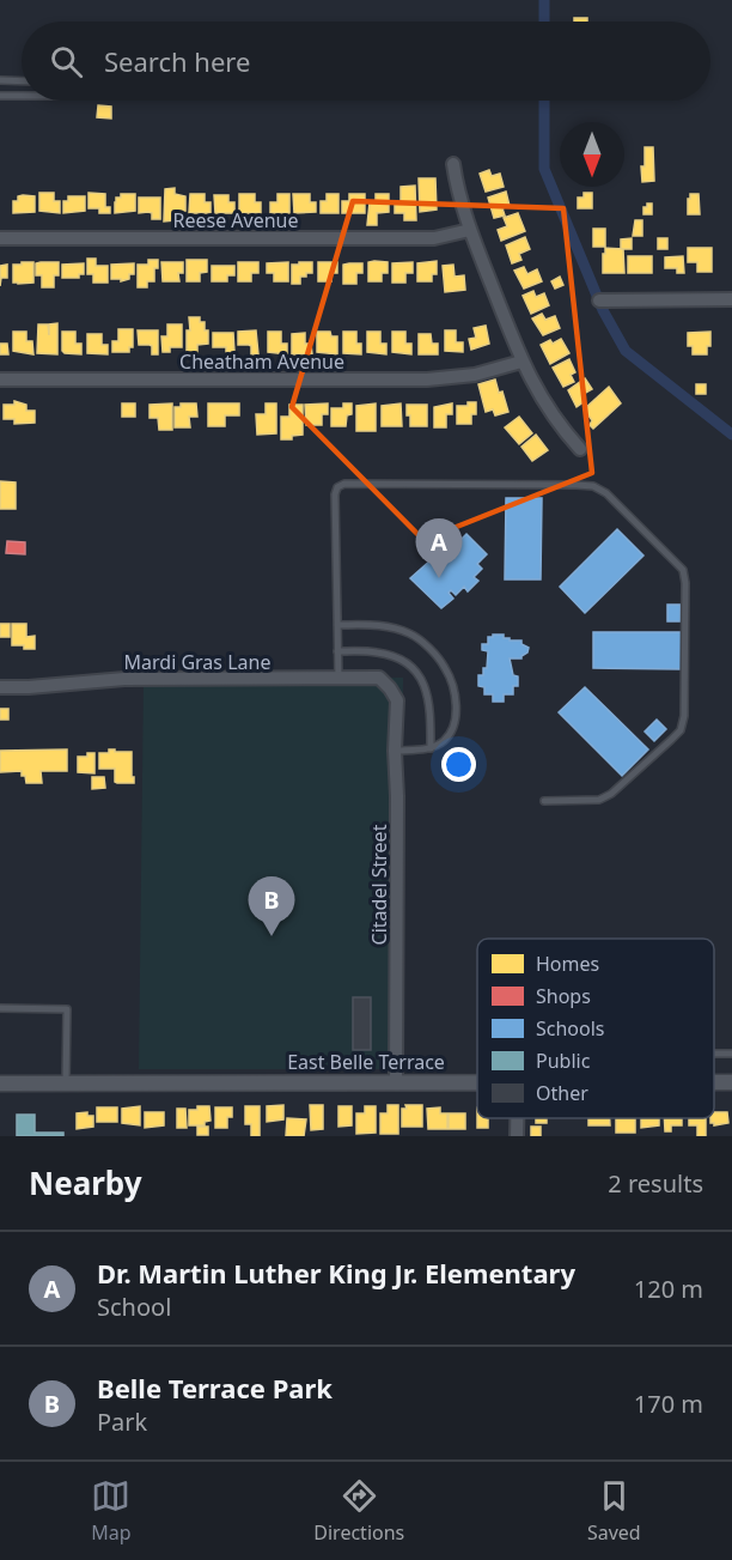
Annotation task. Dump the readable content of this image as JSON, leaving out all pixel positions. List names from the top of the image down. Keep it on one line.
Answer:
{"streets":{"street":["Reese Avenue","Cheatham Avenue","Mardi Gras Lane","Citadel Street","East Belle Terrace"]},"crossings":[["Mardi Gras Lane","Citadel Street"],["Citadel Street","East Belle Terrace"]],"legend":["Homes","Shops","Schools","Public","Other"],"north":"bottom","page":{"search":"Search here","pins":["A","B"],"heading":["Nearby","2 results"],"list":[{"mark":"A","name":"Dr. Martin Luther King Jr. Elementary","note":"School","value":"120 m"},{"mark":"B","name":"Belle Terrace Park","note":"Park","value":"170 m"}],"nav":["Map","Directions","Saved"]}}
